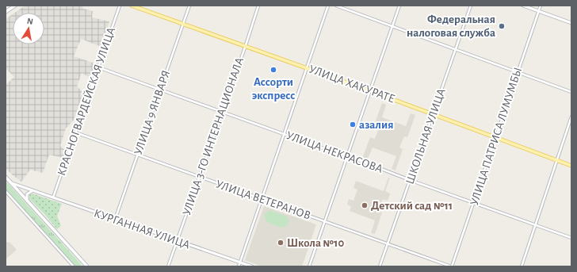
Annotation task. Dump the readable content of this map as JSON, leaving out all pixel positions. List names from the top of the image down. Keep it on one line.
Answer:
{"streets":{"main road":["УЛИЦА ХАКУРАТЕ"],"street":["КРАСНОГВАРДЕЙСКАЯ УЛИЦА","УЛИЦА 9 ЯНВАРЯ","УЛИЦА 3-ГО ИНТЕРНАЦИОНАЛА","ШКОЛЬНАЯ УЛИЦА","УЛИЦА ПАТРИСА ЛУМУМБЫ","УЛИЦА НЕКРАСОВА","УЛИЦА ВЕТЕРАНОВ","КУРГАННАЯ УЛИЦА"]},"crossings":[["УЛИЦА ХАКУРАТЕ","УЛИЦА 9 ЯНВАРЯ"],["УЛИЦА ХАКУРАТЕ","УЛИЦА 3-ГО ИНТЕРНАЦИОНАЛА"],["УЛИЦА ХАКУРАТЕ","ШКОЛЬНАЯ УЛИЦА"],["УЛИЦА ХАКУРАТЕ","УЛИЦА ПАТРИСА ЛУМУМБЫ"],["КРАСНОГВАРДЕЙСКАЯ УЛИЦА","УЛИЦА НЕКРАСОВА"],["КРАСНОГВАРДЕЙСКАЯ УЛИЦА","УЛИЦА ВЕТЕРАНОВ"],["КРАСНОГВАРДЕЙСКАЯ УЛИЦА","КУРГАННАЯ УЛИЦА"],["УЛИЦА 9 ЯНВАРЯ","УЛИЦА НЕКРАСОВА"],["УЛИЦА 9 ЯНВАРЯ","УЛИЦА ВЕТЕРАНОВ"],["УЛИЦА 9 ЯНВАРЯ","КУРГАННАЯ УЛИЦА"],["УЛИЦА 3-ГО ИНТЕРНАЦИОНАЛА","УЛИЦА НЕКРАСОВА"],["УЛИЦА 3-ГО ИНТЕРНАЦИОНАЛА","УЛИЦА ВЕТЕРАНОВ"],["УЛИЦА 3-ГО ИНТЕРНАЦИОНАЛА","КУРГАННАЯ УЛИЦА"],["ШКОЛЬНАЯ УЛИЦА","УЛИЦА НЕКРАСОВА"],["ШКОЛЬНАЯ УЛИЦА","УЛИЦА ВЕТЕРАНОВ"],["УЛИЦА ПАТРИСА ЛУМУМБЫ","УЛИЦА НЕКРАСОВА"],["УЛИЦА ПАТРИСА ЛУМУМБЫ","УЛИЦА ВЕТЕРАНОВ"]],"places":["Федеральная налоговая служба","Ассорти экспресс","азалия","Детский сад №11","Школа №10"],"north":"top"}
